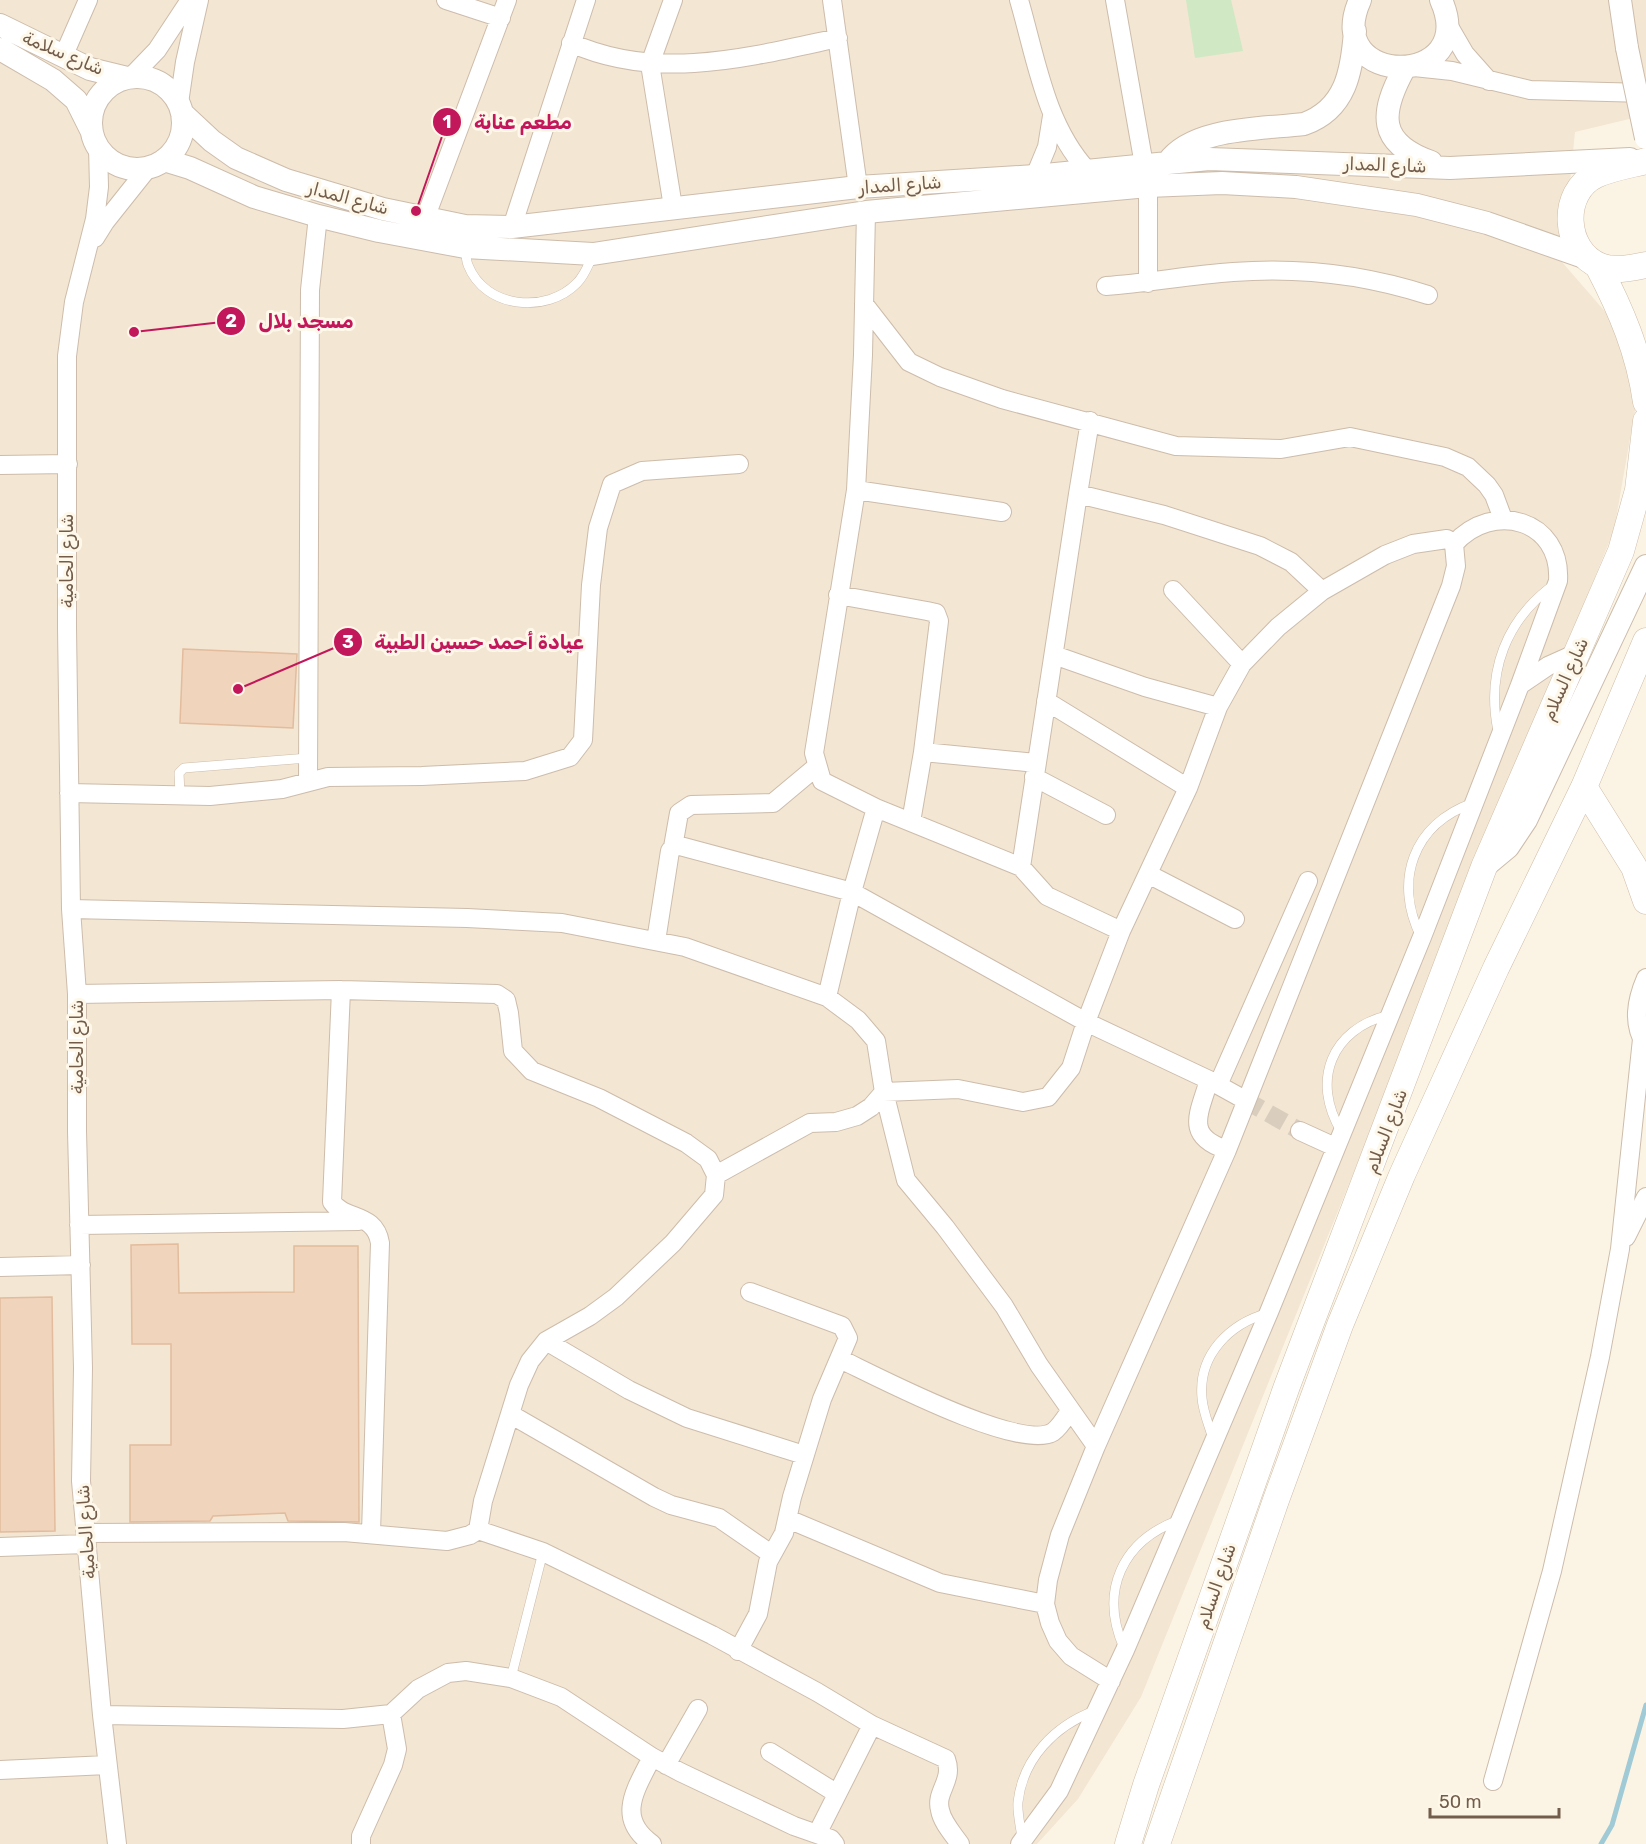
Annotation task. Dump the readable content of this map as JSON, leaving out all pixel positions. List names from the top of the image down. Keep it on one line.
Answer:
{"streets":{"main road":["شارع السلام"],"street":["شارع سلامة","شارع المدار","شارع الحامية"]},"crossings":[["شارع سلامة","شارع المدار"]],"places":["مطعم عنابة","مسجد بلال","عيادة أحمد حسين الطبية"],"scale_bar":"50 m"}
